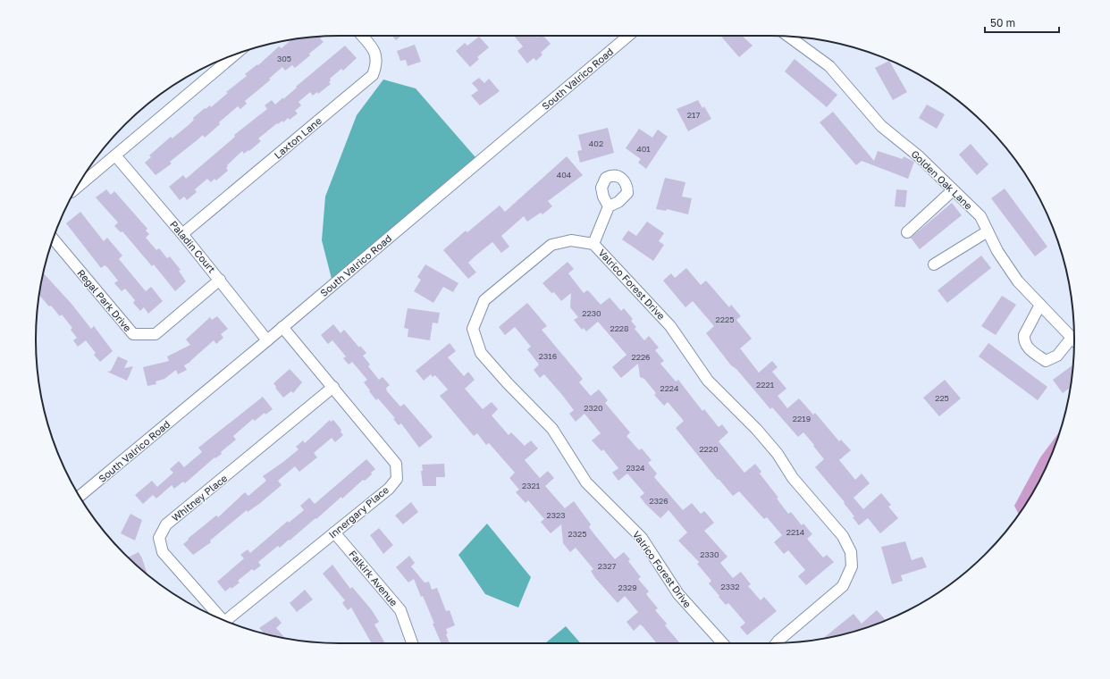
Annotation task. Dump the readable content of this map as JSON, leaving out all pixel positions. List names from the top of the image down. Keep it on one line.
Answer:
{"streets":{"street":["South Valrico Road","Laxton Lane","Golden Oak Lane","Paladin Court","Valrico Forest Drive","Regal Park Drive","Whitney Place","Innergary Place","Falkirk Avenue"]},"crossings":[["South Valrico Road","Paladin Court"],["South Valrico Road","Innergary Place"],["Laxton Lane","Paladin Court"],["Paladin Court","Regal Park Drive"],["Whitney Place","Innergary Place"],["Innergary Place","Falkirk Avenue"]],"house_numbers":["305","217","402","401","404","2230","2225","2228","2316","2226","2221","2224","225","2320","2219","2220","2324","2321","2326","2323","2214","2325","2330","2327","2332","2329"],"scale_bar":"50 m"}
